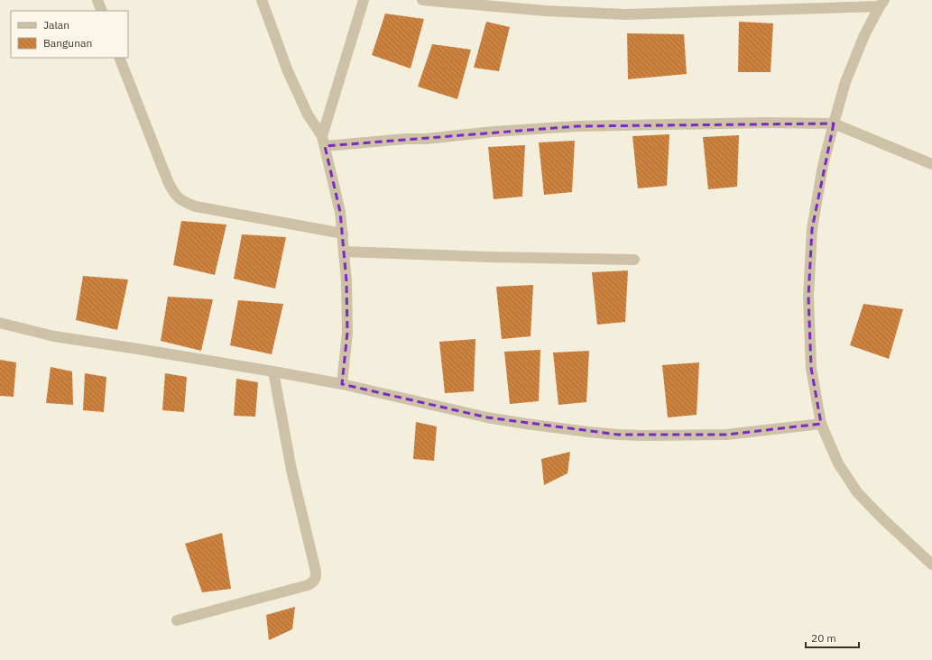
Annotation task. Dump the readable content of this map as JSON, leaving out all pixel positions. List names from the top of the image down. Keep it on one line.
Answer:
{"legend":["Jalan","Bangunan"],"scale_bar":"20 m"}
